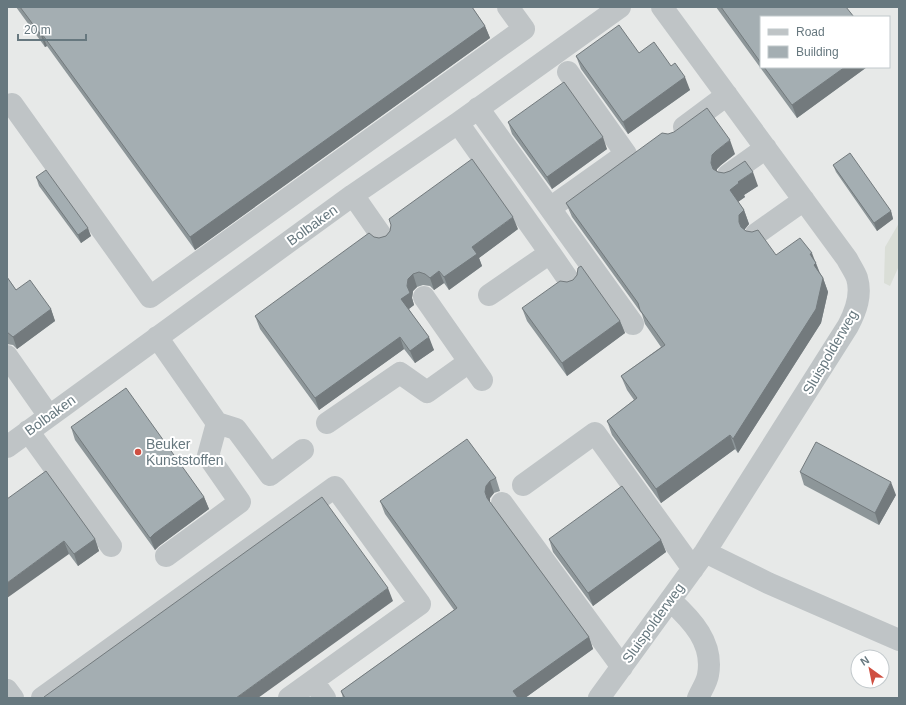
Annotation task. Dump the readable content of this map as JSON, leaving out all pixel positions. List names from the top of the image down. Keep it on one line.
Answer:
{"streets":{"street":["Bolbaken","Sluispolderweg"]},"places":["Beuker Kunststoffen"],"legend":["Road","Building"],"scale_bar":"20 m","north":"top left"}
